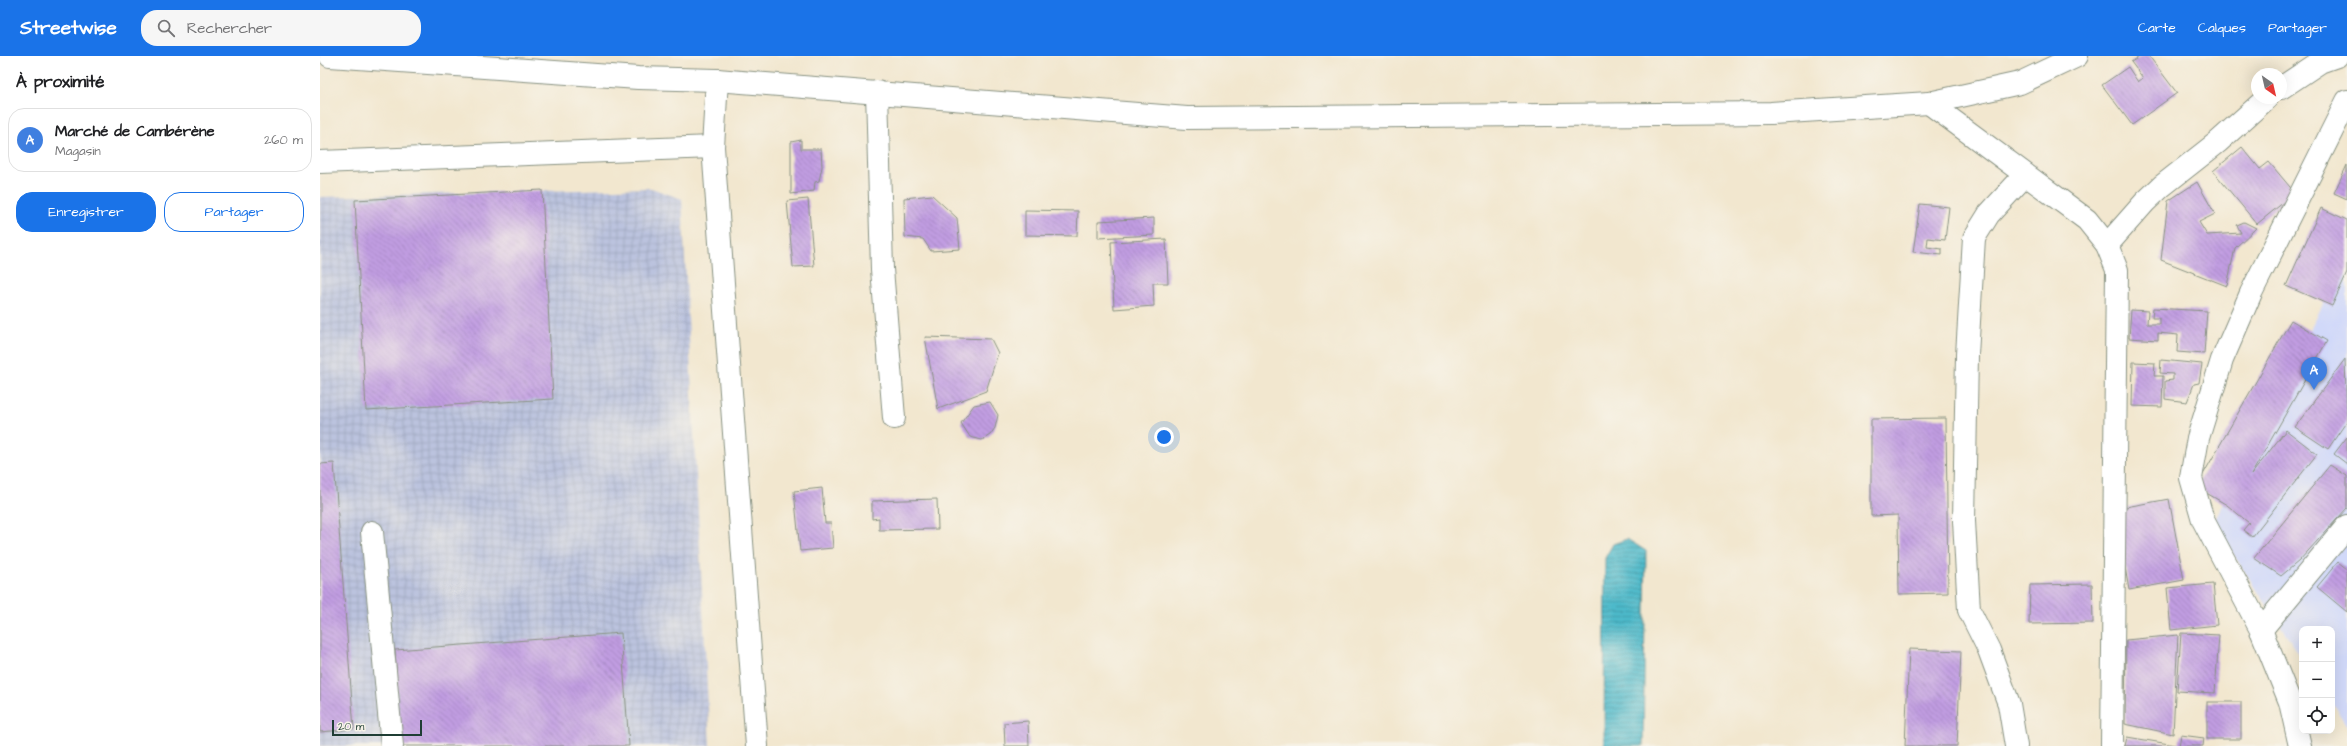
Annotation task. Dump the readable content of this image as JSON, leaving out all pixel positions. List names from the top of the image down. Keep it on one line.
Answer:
{"scale_bar":"20 m","north":"bottom right","page":{"header":"Streetwise","search":"Rechercher","nav":["Carte","Calques","Partager"],"heading":"À proximité","list":[{"mark":"A","name":"Marché de Cambérène","note":"Magasin","value":"260 m"}],"buttons":["Enregistrer","Partager"],"pins":"A","map_buttons":["+","−"],"scale":"20 m"}}
